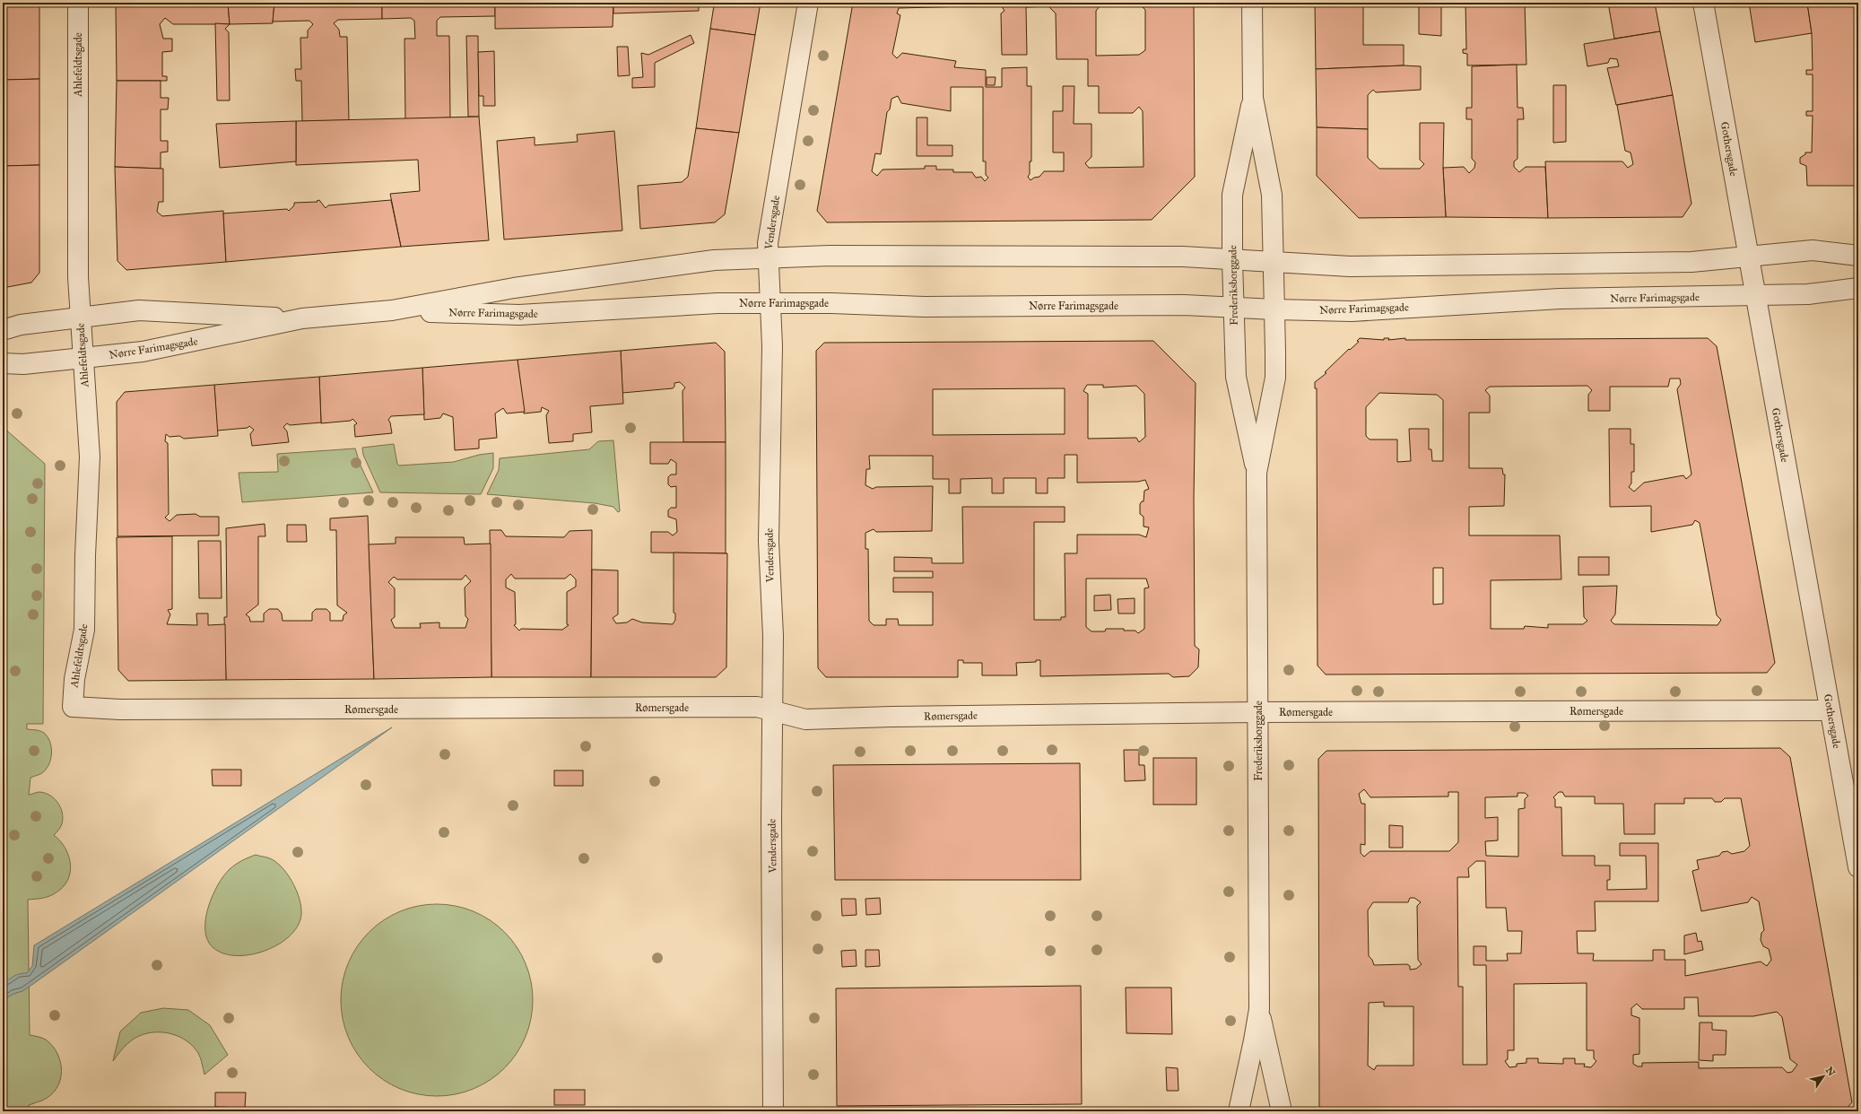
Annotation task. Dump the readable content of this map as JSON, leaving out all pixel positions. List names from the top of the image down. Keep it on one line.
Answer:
{"streets":{"street":["Ahlefeldtsgade","Gothersgade","Vendersgade","Frederiksborggade","Nørre Farimagsgade","Rømersgade"]},"crossings":[["Ahlefeldtsgade","Nørre Farimagsgade"],["Ahlefeldtsgade","Rømersgade"],["Gothersgade","Nørre Farimagsgade"],["Gothersgade","Rømersgade"],["Vendersgade","Nørre Farimagsgade"],["Vendersgade","Rømersgade"],["Frederiksborggade","Nørre Farimagsgade"],["Frederiksborggade","Rømersgade"]],"north":"top right"}
